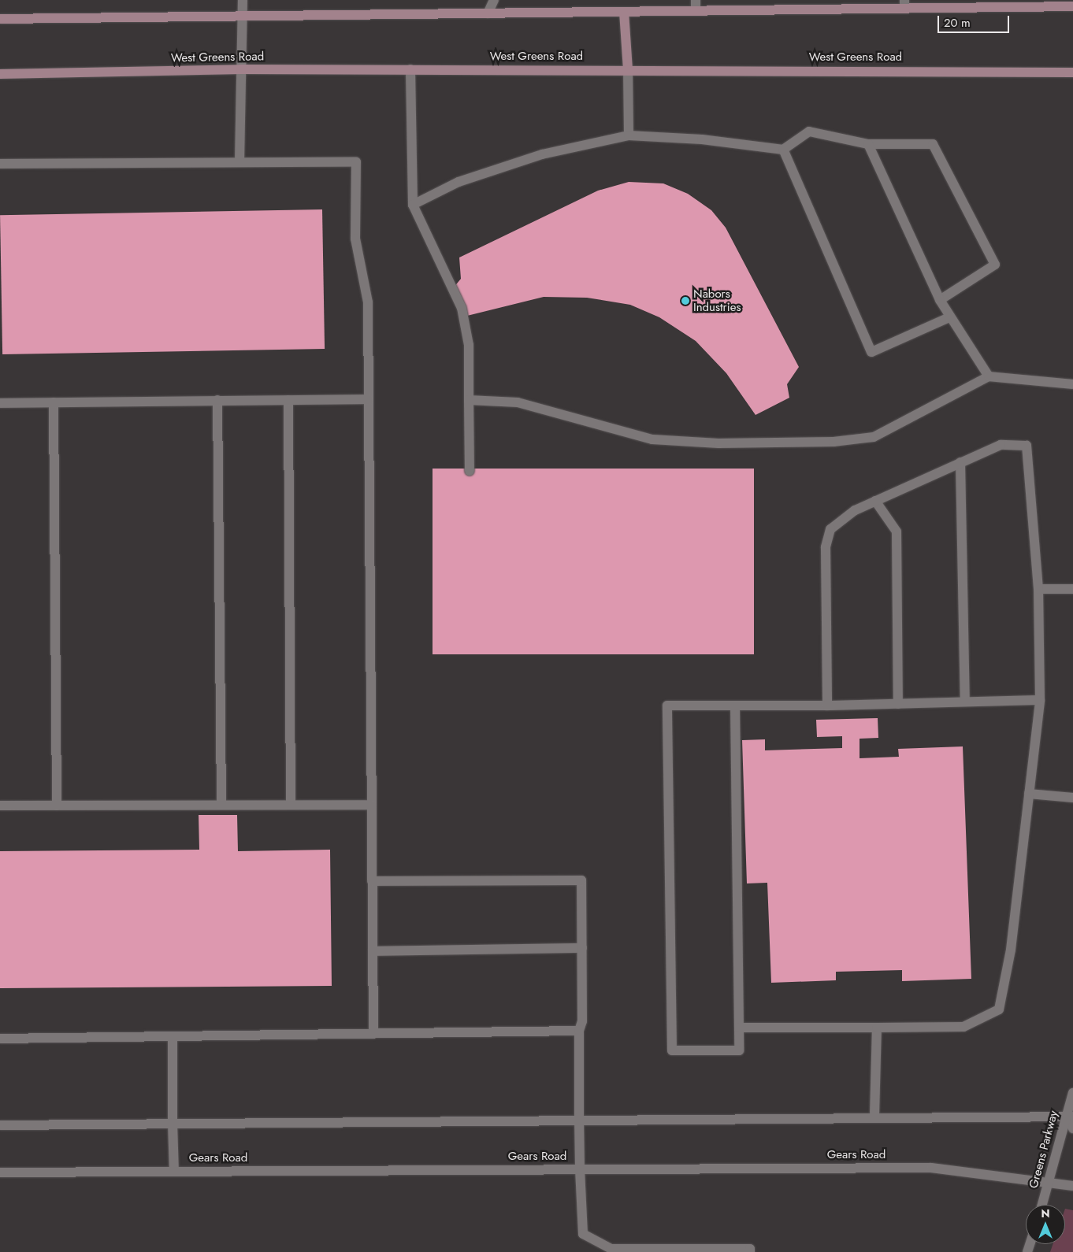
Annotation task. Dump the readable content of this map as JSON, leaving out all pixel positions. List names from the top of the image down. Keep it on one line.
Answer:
{"streets":{"main road":["West Greens Road"],"street":["Greens Parkway","Gears Road"]},"crossings":[["Greens Parkway","Gears Road"]],"places":["Nabors Industries"],"scale_bar":"20 m","north":"top"}
